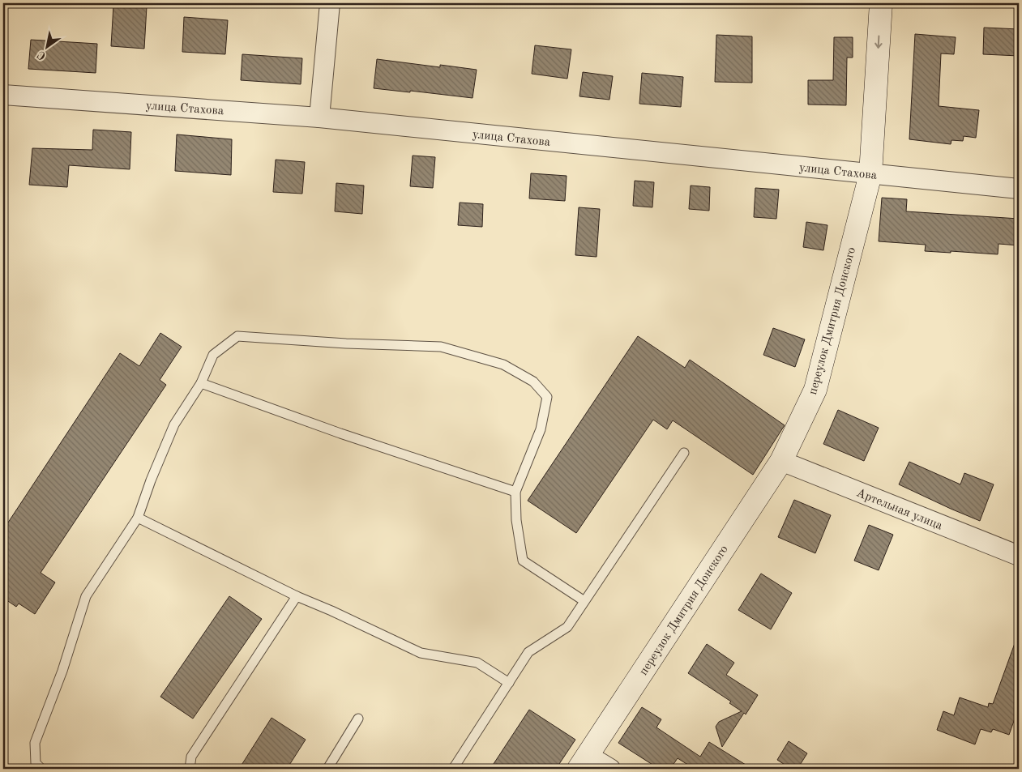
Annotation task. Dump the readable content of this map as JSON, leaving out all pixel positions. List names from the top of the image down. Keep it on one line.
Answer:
{"streets":{"street":["улица Стахова","переулок Дмитрия Донского","Артельная улица"]},"crossings":[["улица Стахова","переулок Дмитрия Донского"],["переулок Дмитрия Донского","Артельная улица"]],"north":"bottom left"}
